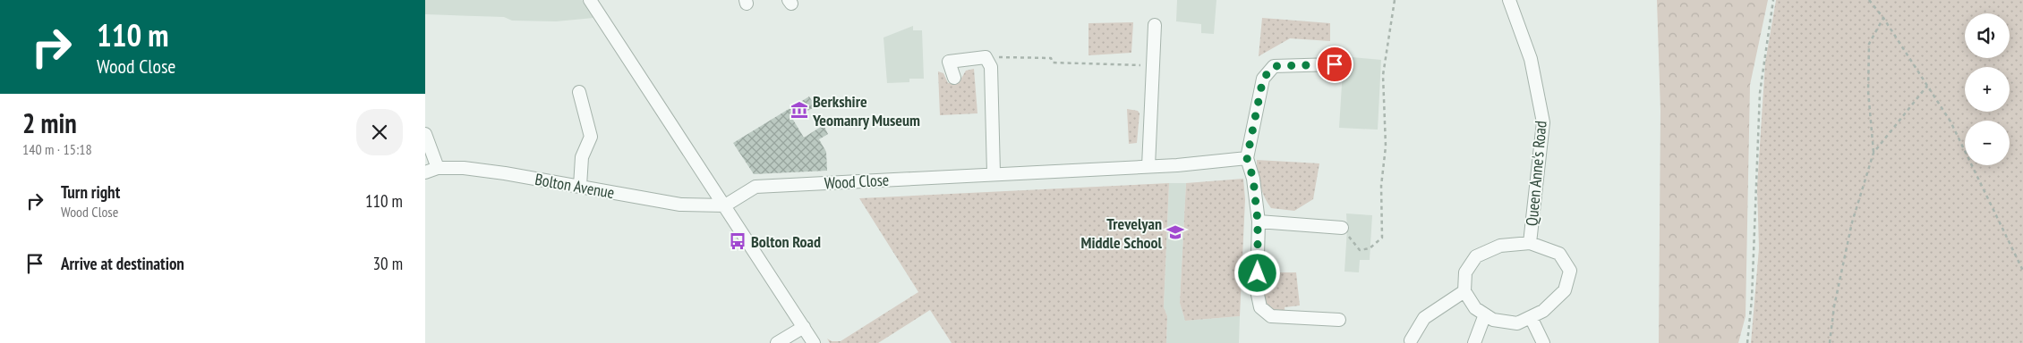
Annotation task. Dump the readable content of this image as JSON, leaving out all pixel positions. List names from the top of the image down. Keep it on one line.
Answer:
{"streets":{"street":["Queen Anne's Road","Wood Close","Bolton Avenue"]},"crossings":[["Wood Close","Bolton Avenue"]],"places":{"museum":["Berkshire Yeomanry Museum"],"school or university":["Trevelyan Middle School"],"bus stop":["Bolton Road"]},"page":{"turn":["110 m","Wood Close"],"map_buttons":["+","−"],"heading":["2 min","140 m · 15:18"],"list":[{"name":"Turn right","note":"Wood Close","value":"110 m"},{"name":"Arrive at destination","value":"30 m"}]}}
